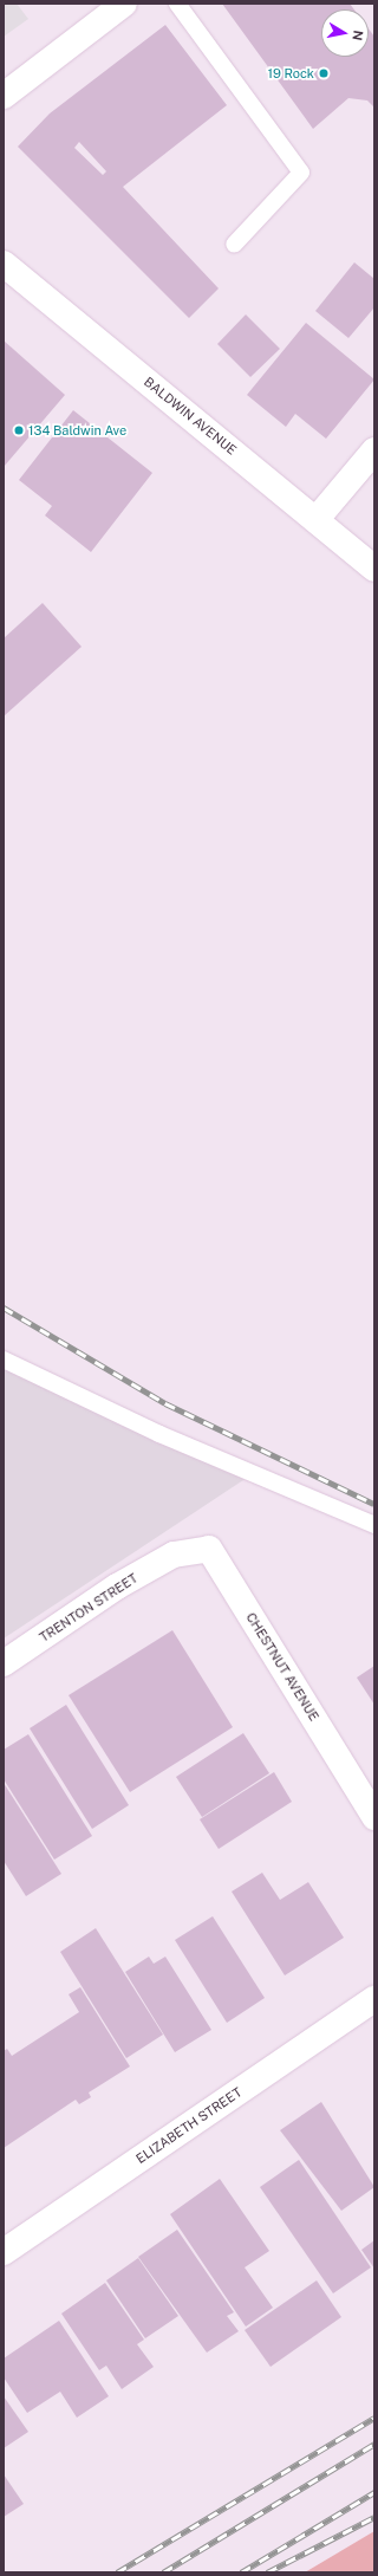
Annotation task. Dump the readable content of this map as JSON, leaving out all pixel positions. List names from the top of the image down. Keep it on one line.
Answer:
{"streets":{"street":["BALDWIN AVENUE","TRENTON STREET","CHESTNUT AVENUE","ELIZABETH STREET"]},"crossings":[["TRENTON STREET","CHESTNUT AVENUE"]],"places":["19 Rock","134 Baldwin Ave"],"north":"right"}
